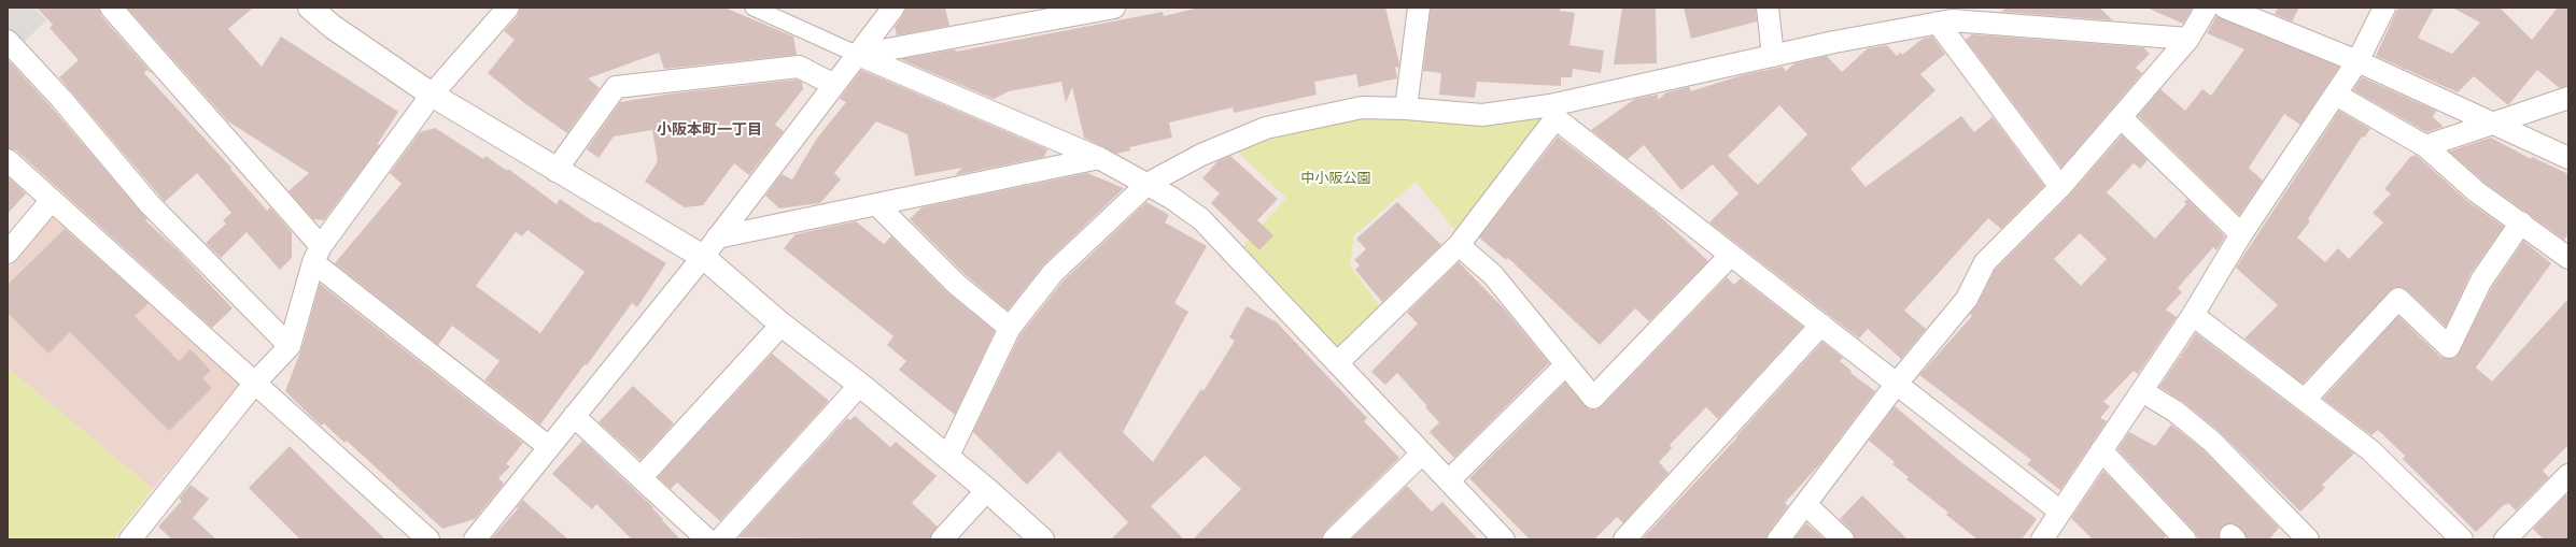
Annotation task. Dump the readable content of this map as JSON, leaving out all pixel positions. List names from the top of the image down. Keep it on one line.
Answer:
{"districts":["小阪本町一丁目"],"parks":["中小阪公園"]}
